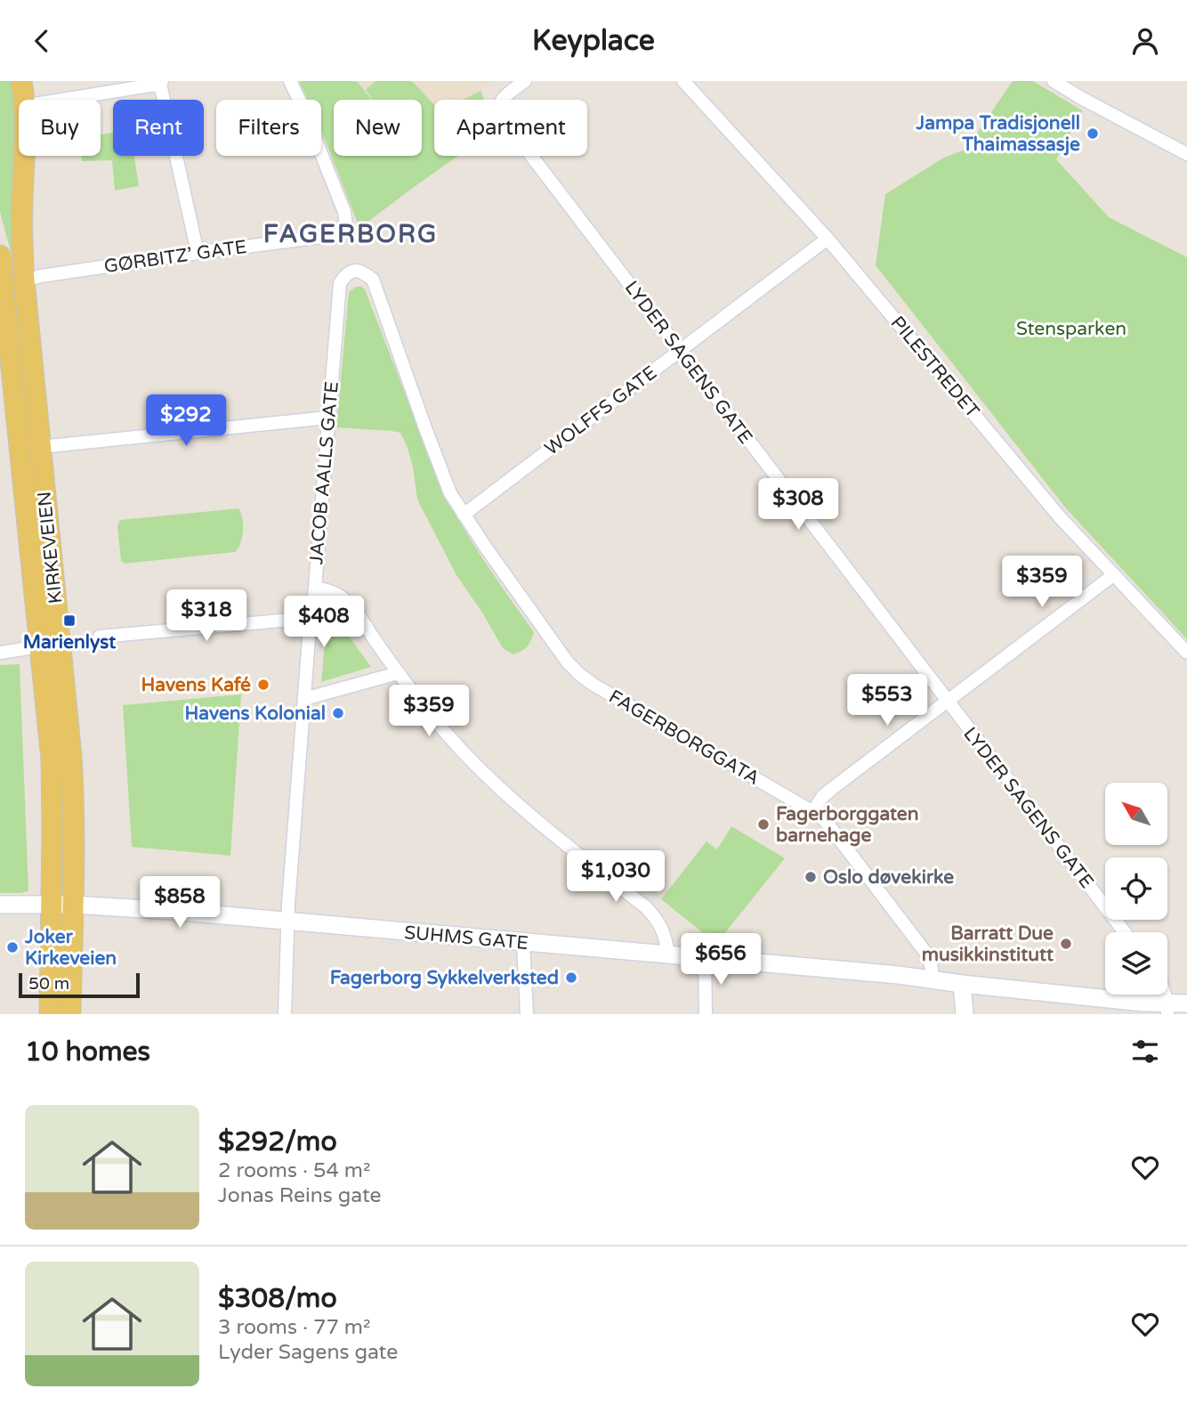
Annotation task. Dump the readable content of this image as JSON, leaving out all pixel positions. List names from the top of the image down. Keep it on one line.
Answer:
{"streets":{"main road":["KIRKEVEIEN"],"street":["GØRBITZ’ GATE","LYDER SAGENS GATE","PILESTREDET","WOLFFS GATE","JACOB AALLS GATE","FAGERBORGGATA","SUHMS GATE"]},"crossings":[["GØRBITZ’ GATE","KIRKEVEIEN"],["LYDER SAGENS GATE","WOLFFS GATE"],["PILESTREDET","WOLFFS GATE"],["WOLFFS GATE","FAGERBORGGATA"],["JACOB AALLS GATE","FAGERBORGGATA"],["JACOB AALLS GATE","SUHMS GATE"],["KIRKEVEIEN","SUHMS GATE"],["FAGERBORGGATA","SUHMS GATE"]],"districts":["FAGERBORG"],"parks":["Stensparken"],"places":{"other":["Jampa Tradisjonell Thaimassasje","Havens Kafé","Havens Kolonial","Fagerborggaten barnehage","Oslo døvekirke","Barratt Due musikkinstitutt","Joker Kirkeveien","Fagerborg Sykkelverksted"],"transit":["Marienlyst"]},"scale_bar":"50 m","north":"top left","page":{"header":"Keyplace","chip":["Buy","Rent","Filters","New","Apartment"],"price":["$292","$308","$359","$318","$408","$553","$359","$1,030","$858","$656"],"scale":"50 m","heading":"10 homes","list":[{"name":"$292/mo","note":"2 rooms · 54 m² · Jonas Reins gate"},{"name":"$308/mo","note":"3 rooms · 77 m² · Lyder Sagens gate"}]}}
